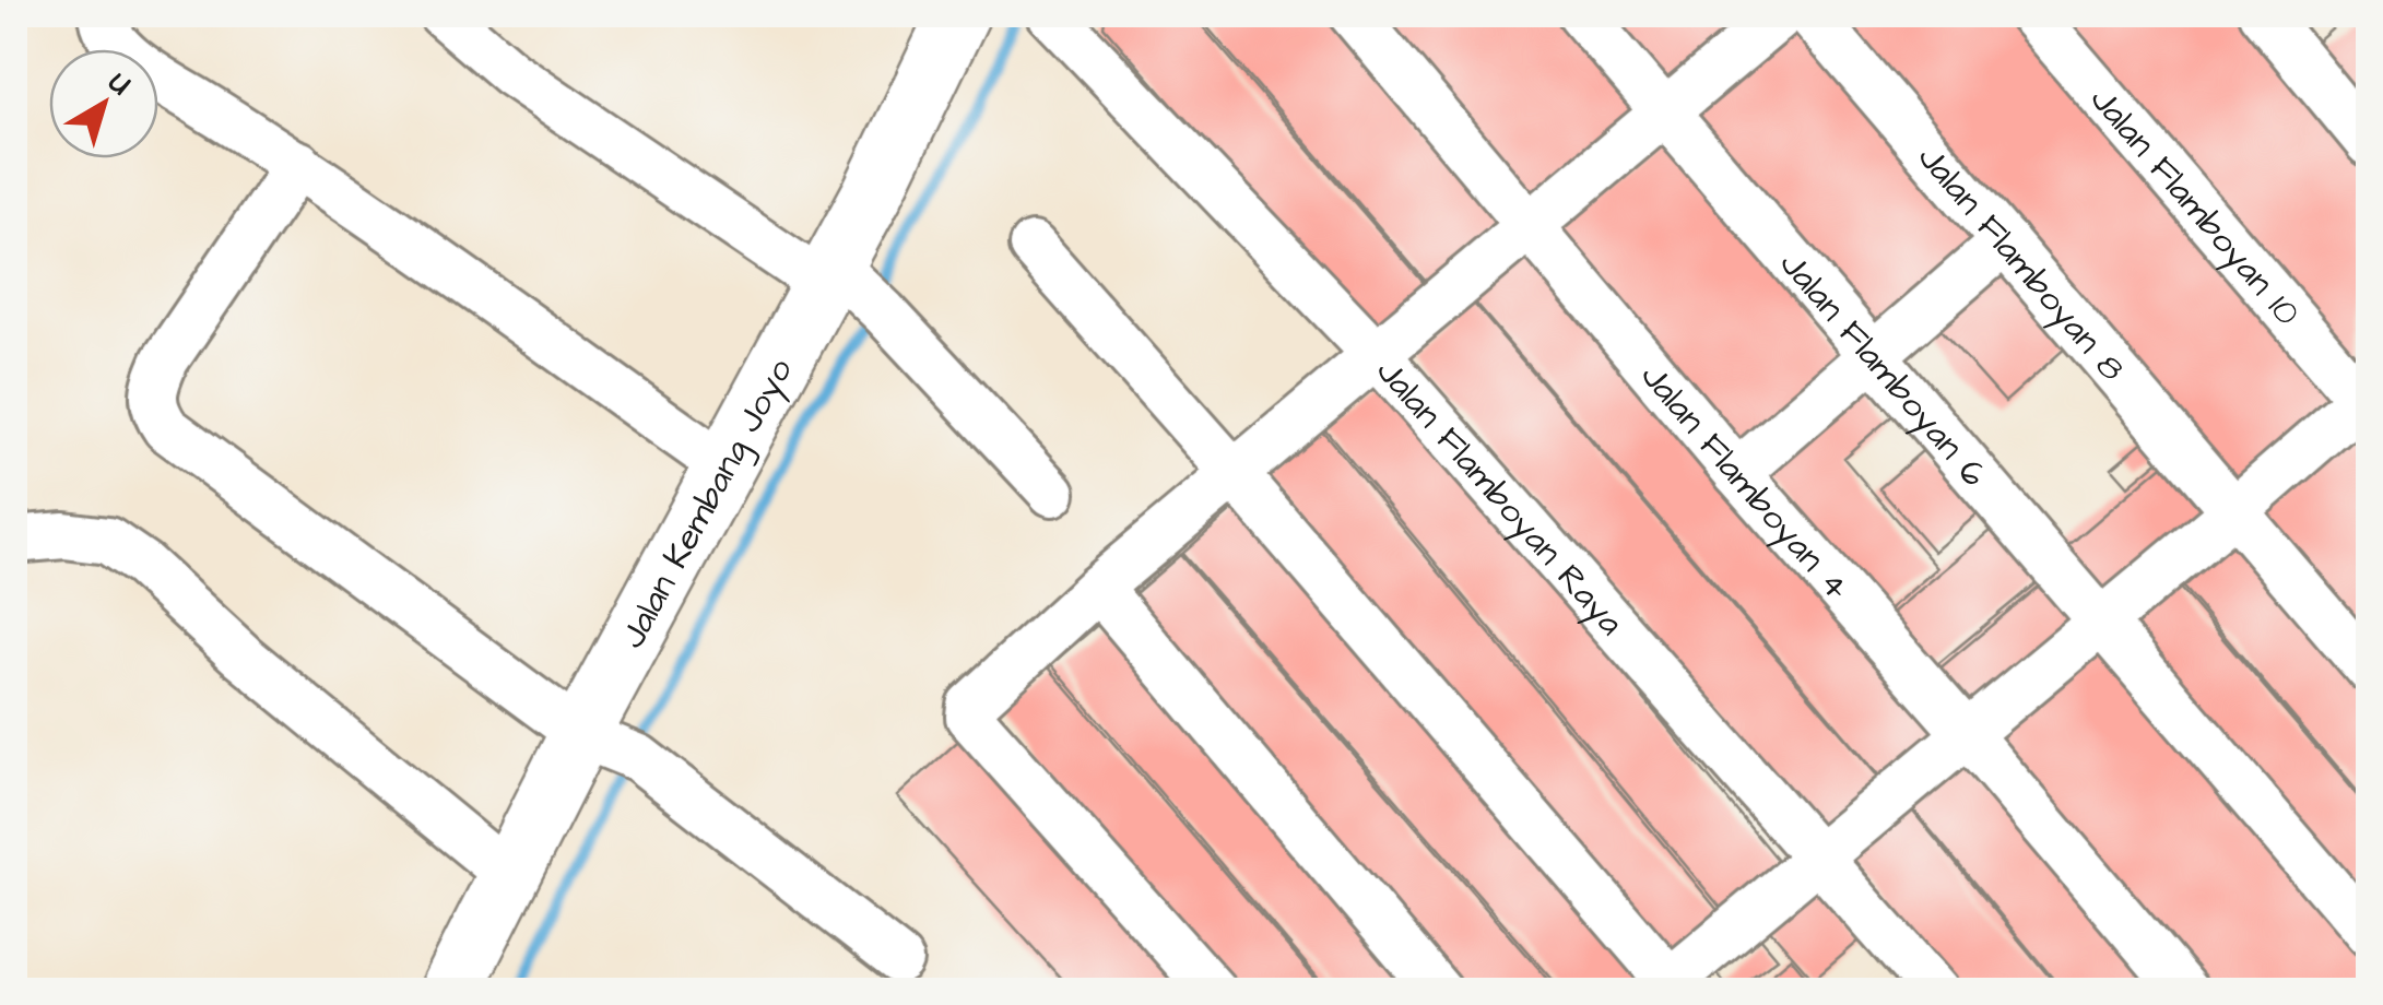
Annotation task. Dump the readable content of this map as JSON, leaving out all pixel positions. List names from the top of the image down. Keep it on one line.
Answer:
{"streets":{"main road":["Jalan Kembang Joyo"],"street":["Jalan Flamboyan 10","Jalan Flamboyan 8","Jalan Flamboyan 6","Jalan Flamboyan 4","Jalan Flamboyan Raya"]},"north":"top right"}
